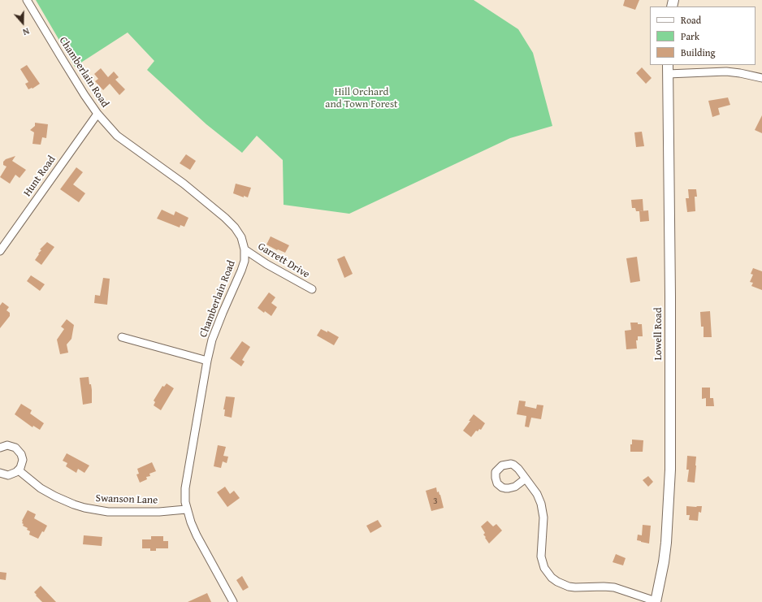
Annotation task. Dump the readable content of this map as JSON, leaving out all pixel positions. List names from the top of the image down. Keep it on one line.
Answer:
{"streets":{"street":["Chamberlain Road","Hunt Road","Garrett Drive","Lowell Road","Swanson Lane"]},"crossings":[["Chamberlain Road","Hunt Road"],["Chamberlain Road","Garrett Drive"],["Chamberlain Road","Swanson Lane"]],"parks":["Hill Orchard and Town Forest"],"house_numbers":["3"],"legend":["Road","Park","Building"],"north":"bottom"}
